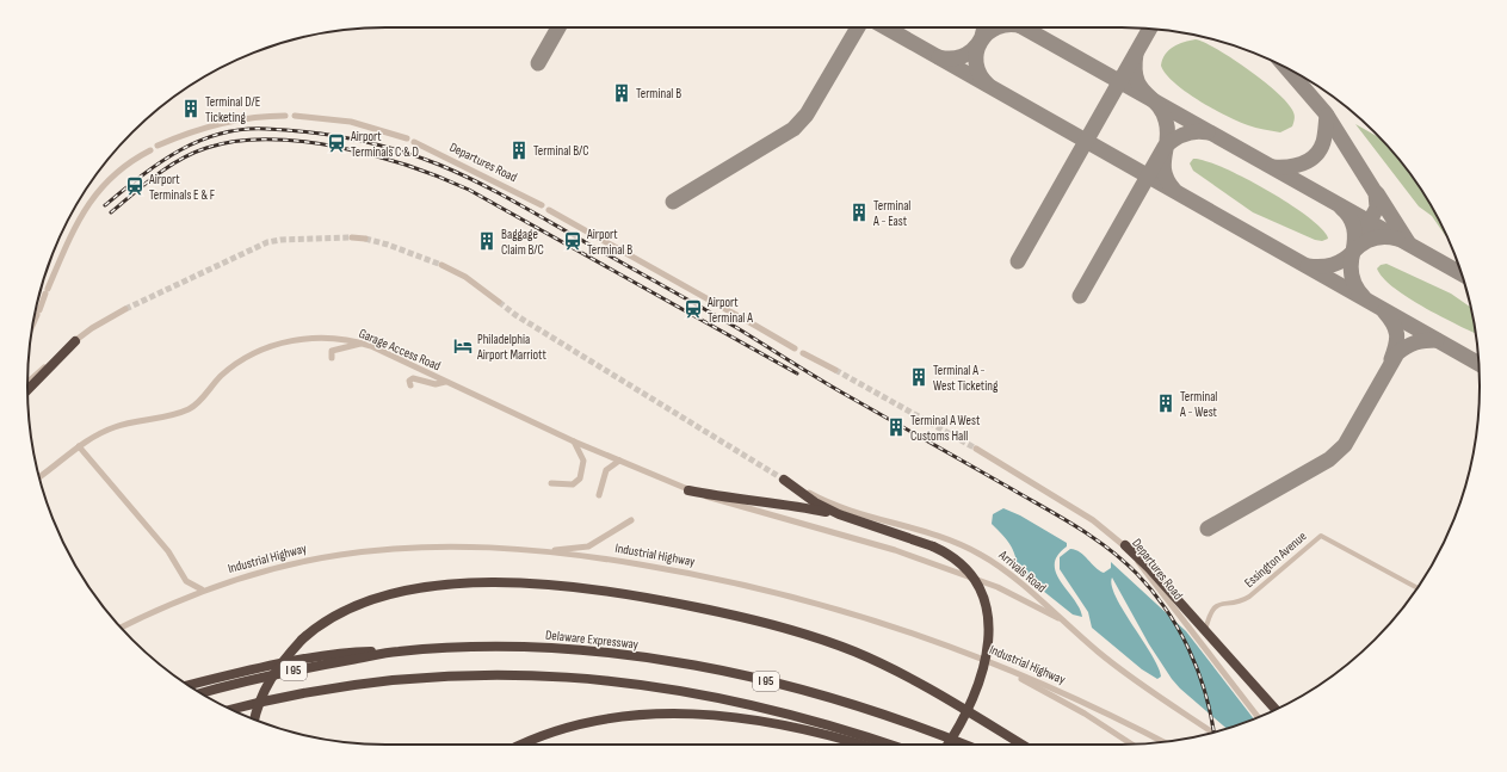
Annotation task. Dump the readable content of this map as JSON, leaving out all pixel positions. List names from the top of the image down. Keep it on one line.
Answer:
{"streets":{"highway":["Delaware Expressway","I 95"],"street":["Departures Road","Garage Access Road","Industrial Highway","Essington Avenue","Arrivals Road"]},"crossings":[["Garage Access Road","Arrivals Road"]],"places":{"building":["Terminal B","Terminal D/E Ticketing","Terminal B/C","Terminal A - East","Baggage Claim B/C","Terminal A - West Ticketing","Terminal A - West","Terminal A West Customs Hall"],"station":["Airport Terminals C & D","Airport Terminals E & F","Airport Terminal B","Airport Terminal A"],"hotel":["Philadelphia Airport Marriott"]}}
